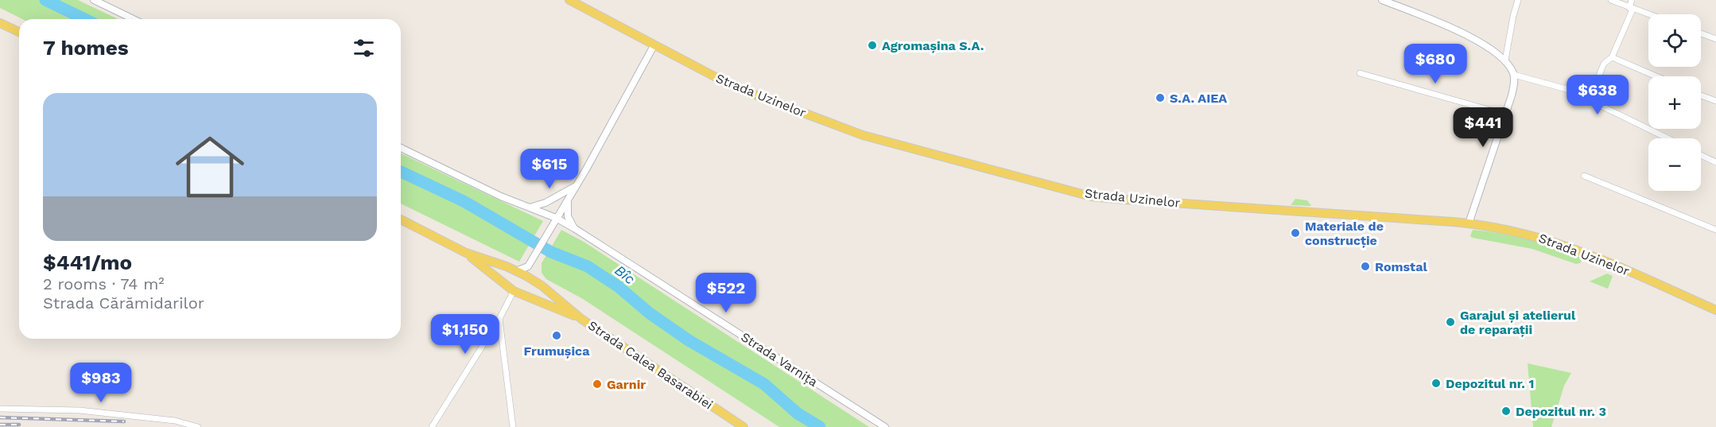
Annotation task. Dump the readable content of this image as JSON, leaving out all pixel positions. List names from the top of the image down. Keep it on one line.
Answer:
{"streets":{"main road":["Strada Uzinelor","Strada Calea Basarabiei"],"street":["Strada Varnița"]},"water":["Bîc"],"places":["Agromașina S.A.","S.A. AIEA","Materiale de construcție","Romstal","Garajul și atelierul de reparații","Frumușica","Depozitul nr. 1","Garnir","Depozitul nr. 3"],"page":{"map_buttons":["+","−"],"heading":"7 homes","price":["$680","$638","$441","$615","$522","$1,150","$983"],"list":[{"name":"$441/mo","note":"2 rooms · 74 m² · Strada Cărămidarilor"}]}}
